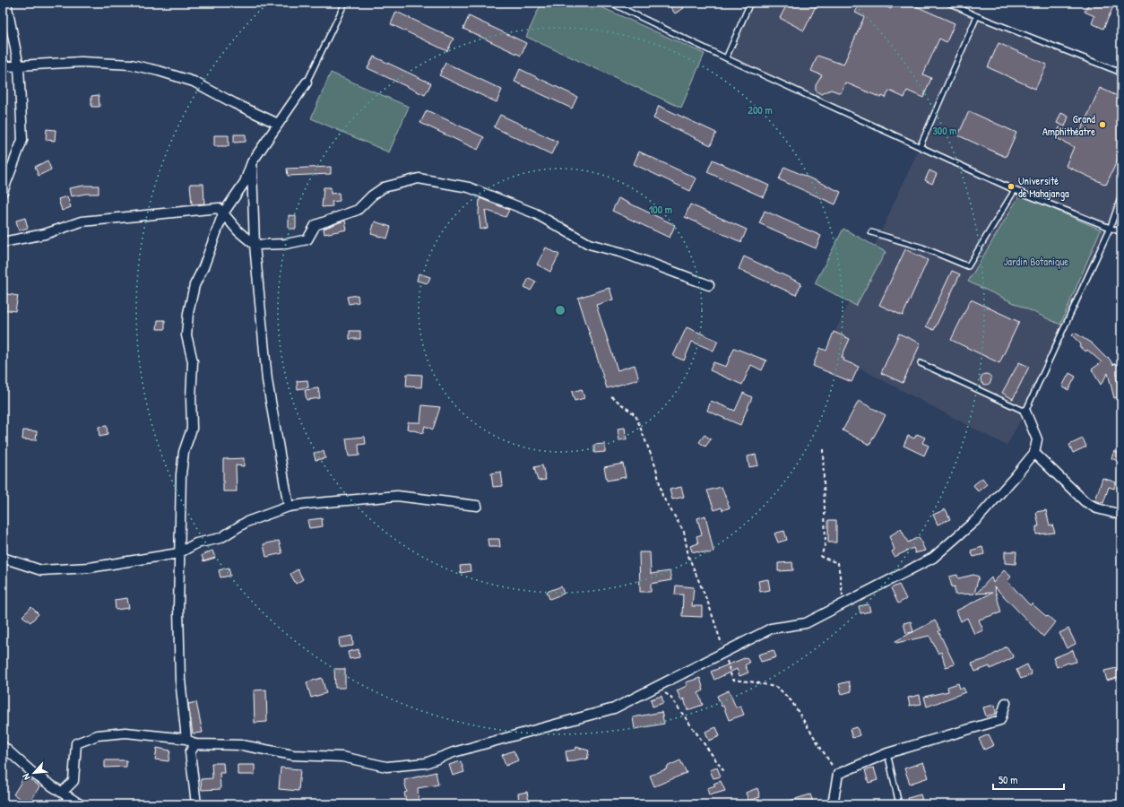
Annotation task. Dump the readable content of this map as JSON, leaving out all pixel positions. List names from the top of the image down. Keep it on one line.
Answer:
{"parks":["Jardin Botanique"],"places":["Grand Amphithéatre","Université de Mahajanga"],"scale_bar":"50 m","north":"bottom left","rings":["200 m","300 m","100 m"]}
